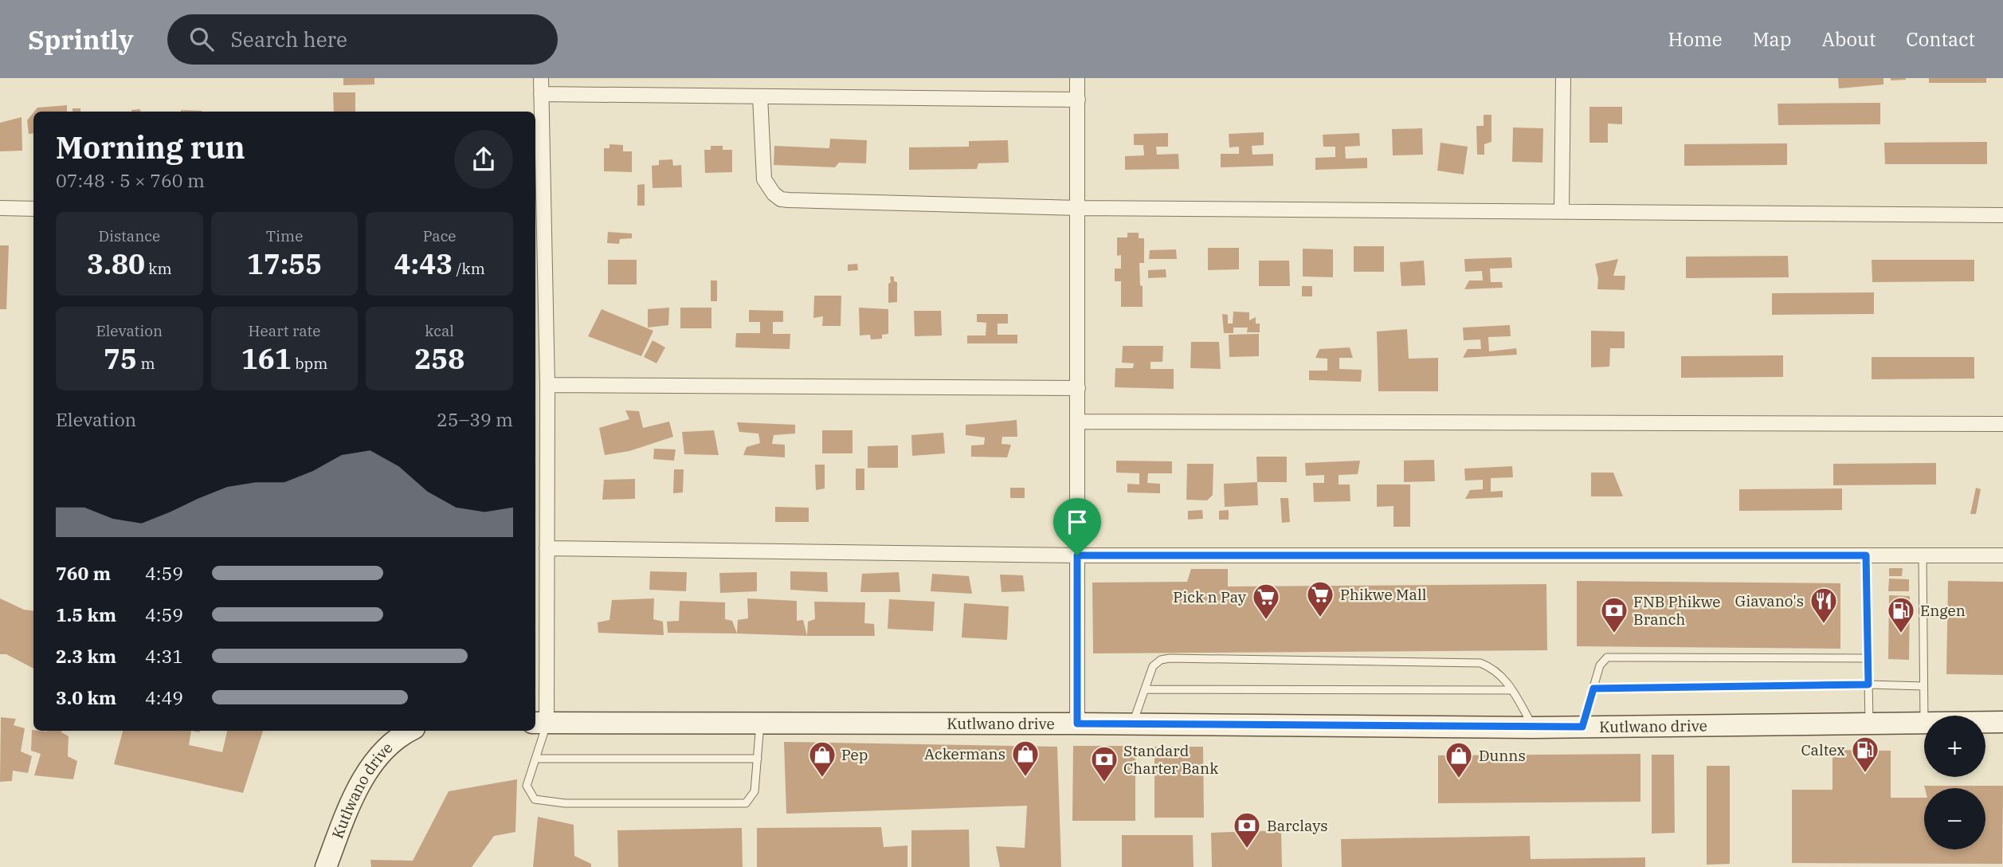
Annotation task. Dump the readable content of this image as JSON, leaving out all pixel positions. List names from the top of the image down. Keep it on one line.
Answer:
{"streets":{"street":["Kutlwano drive"]},"places":{"supermarket":["Phikwe Mall","Pick n Pay"],"restaurant":["Giavano's"],"bank":["FNB Phikwe Branch","Standard Charter Bank","Barclays"],"fuel station":["Engen","Caltex"],"shop":["Ackermans","Pep","Dunns"]},"page":{"header":"Sprintly","search":"Search here","nav":["Home","Map","About","Contact"],"heading":["Morning run","07:48 · 5 × 760 m"],"stats":[["Distance","3.80 km"],["Time","17:55"],["Pace","4:43 /km"],["Elevation","75 m"],["Heart rate","161 bpm"],["kcal","258"]],"chart":["Elevation","25–39 m"],"list":[{"name":"760 m","note":"4:59"},{"name":"1.5 km","note":"4:59"},{"name":"2.3 km","note":"4:31"},{"name":"3.0 km","note":"4:49"}],"map_buttons":["+","−"]}}
